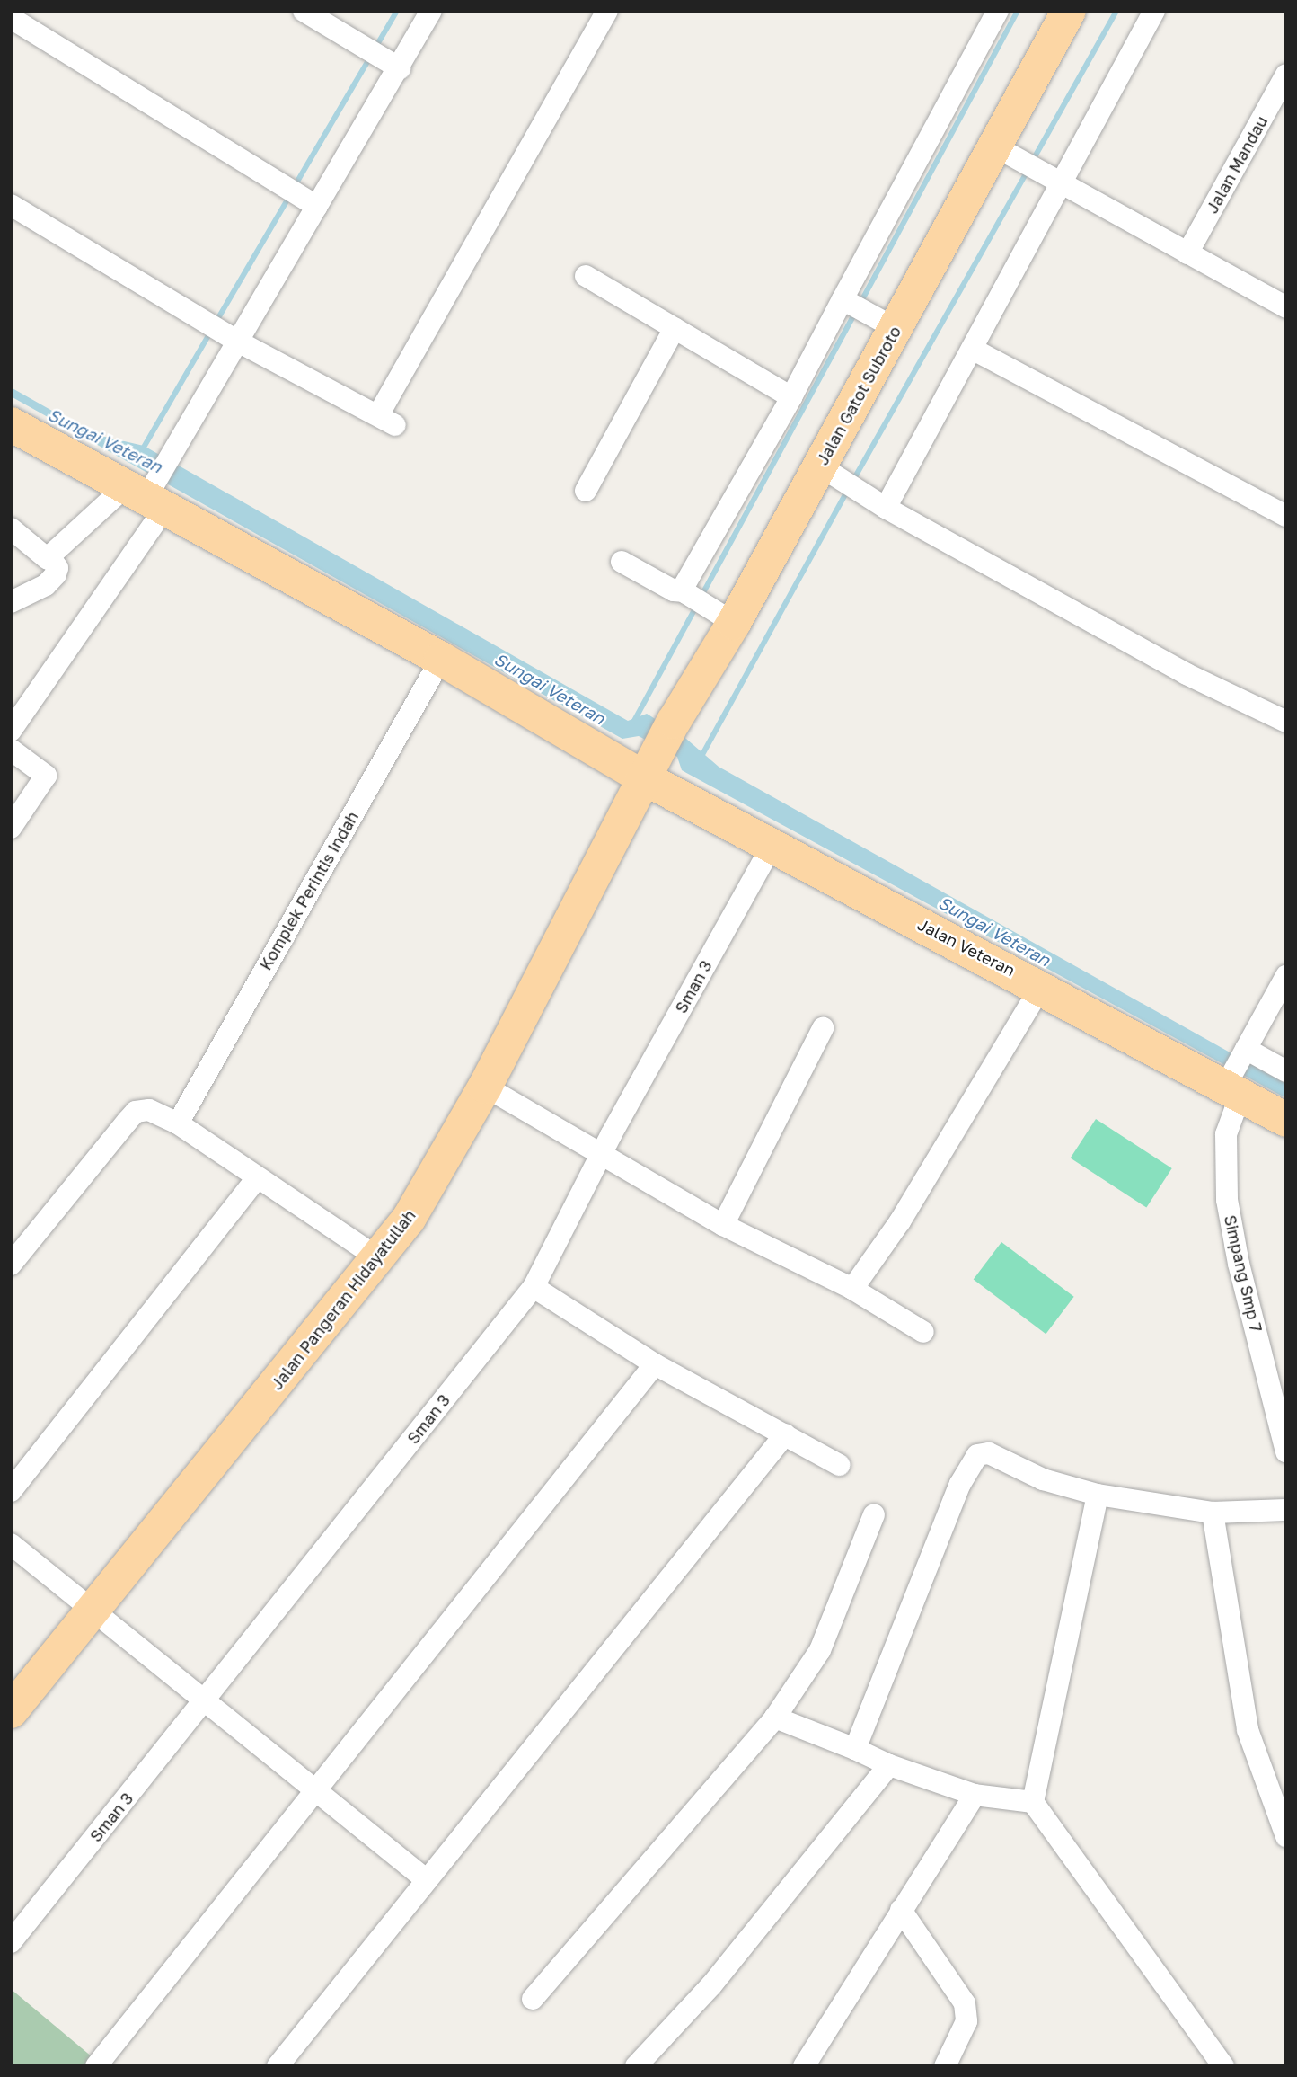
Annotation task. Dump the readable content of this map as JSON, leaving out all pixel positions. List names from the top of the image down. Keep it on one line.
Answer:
{"streets":{"main road":["Jalan Gatot Subroto","Jalan Veteran","Jalan Pangeran Hidayatullah"],"street":["Jalan Mandau","Komplek Perintis Indah","Sman 3","Simpang Smp 7"]},"crossings":[["Jalan Gatot Subroto","Jalan Veteran"],["Jalan Gatot Subroto","Jalan Pangeran Hidayatullah"],["Komplek Perintis Indah","Jalan Veteran"],["Jalan Veteran","Sman 3"],["Jalan Veteran","Simpang Smp 7"],["Jalan Veteran","Jalan Pangeran Hidayatullah"]],"water":["Sungai Veteran"]}
